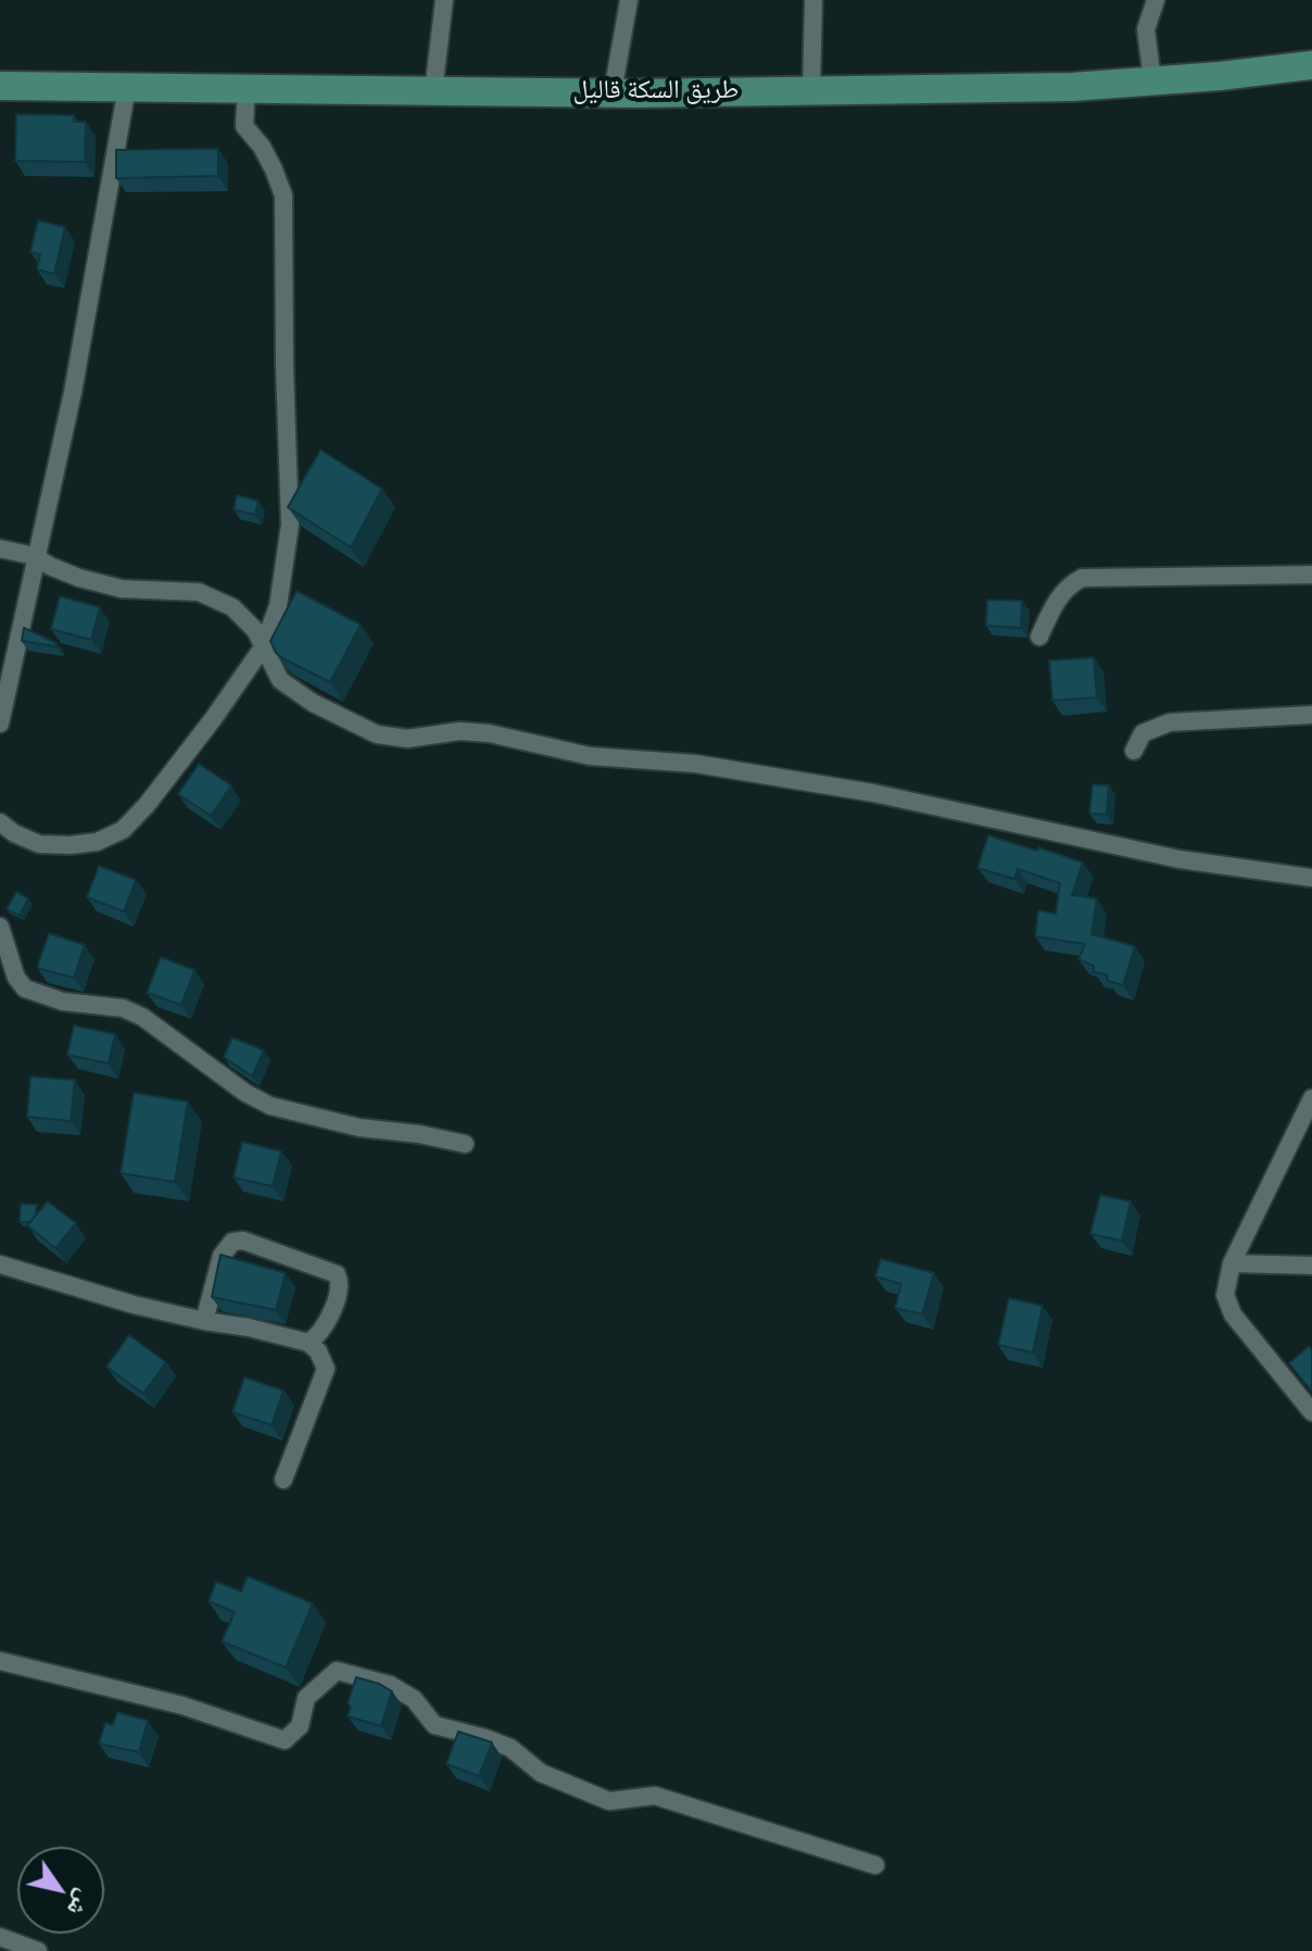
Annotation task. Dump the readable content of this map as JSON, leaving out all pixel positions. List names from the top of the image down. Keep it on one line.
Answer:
{"streets":{"main road":["طريق السكة قاليل"]},"north":"bottom right"}
